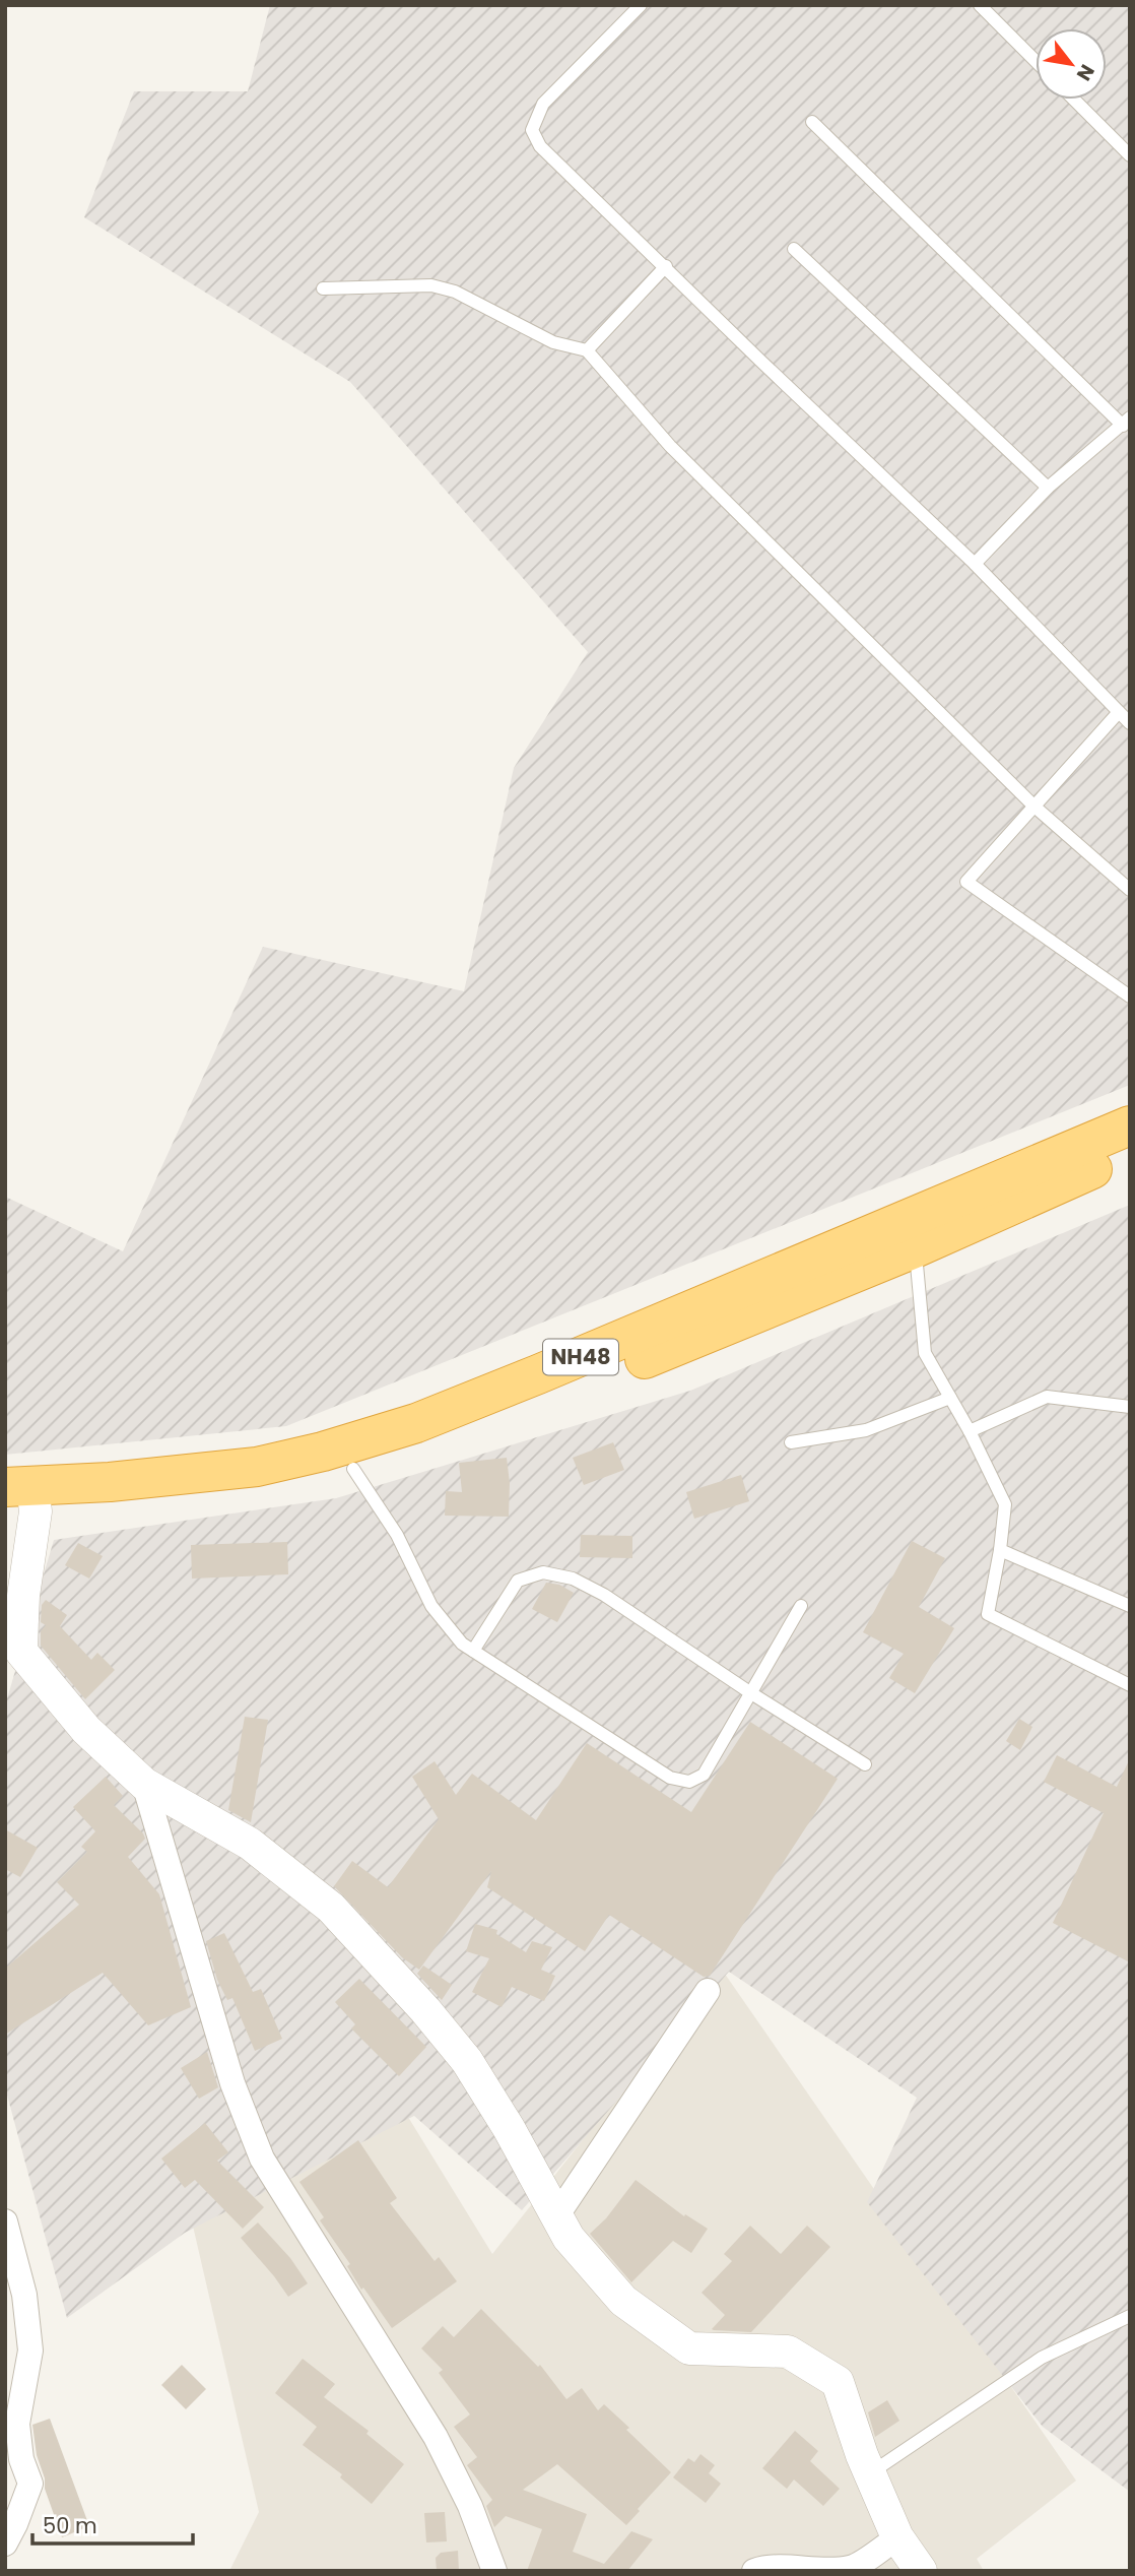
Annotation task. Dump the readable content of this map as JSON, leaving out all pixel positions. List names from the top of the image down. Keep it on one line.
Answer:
{"streets":{"highway":["NH48"]},"scale_bar":"50 m","north":"bottom right"}
